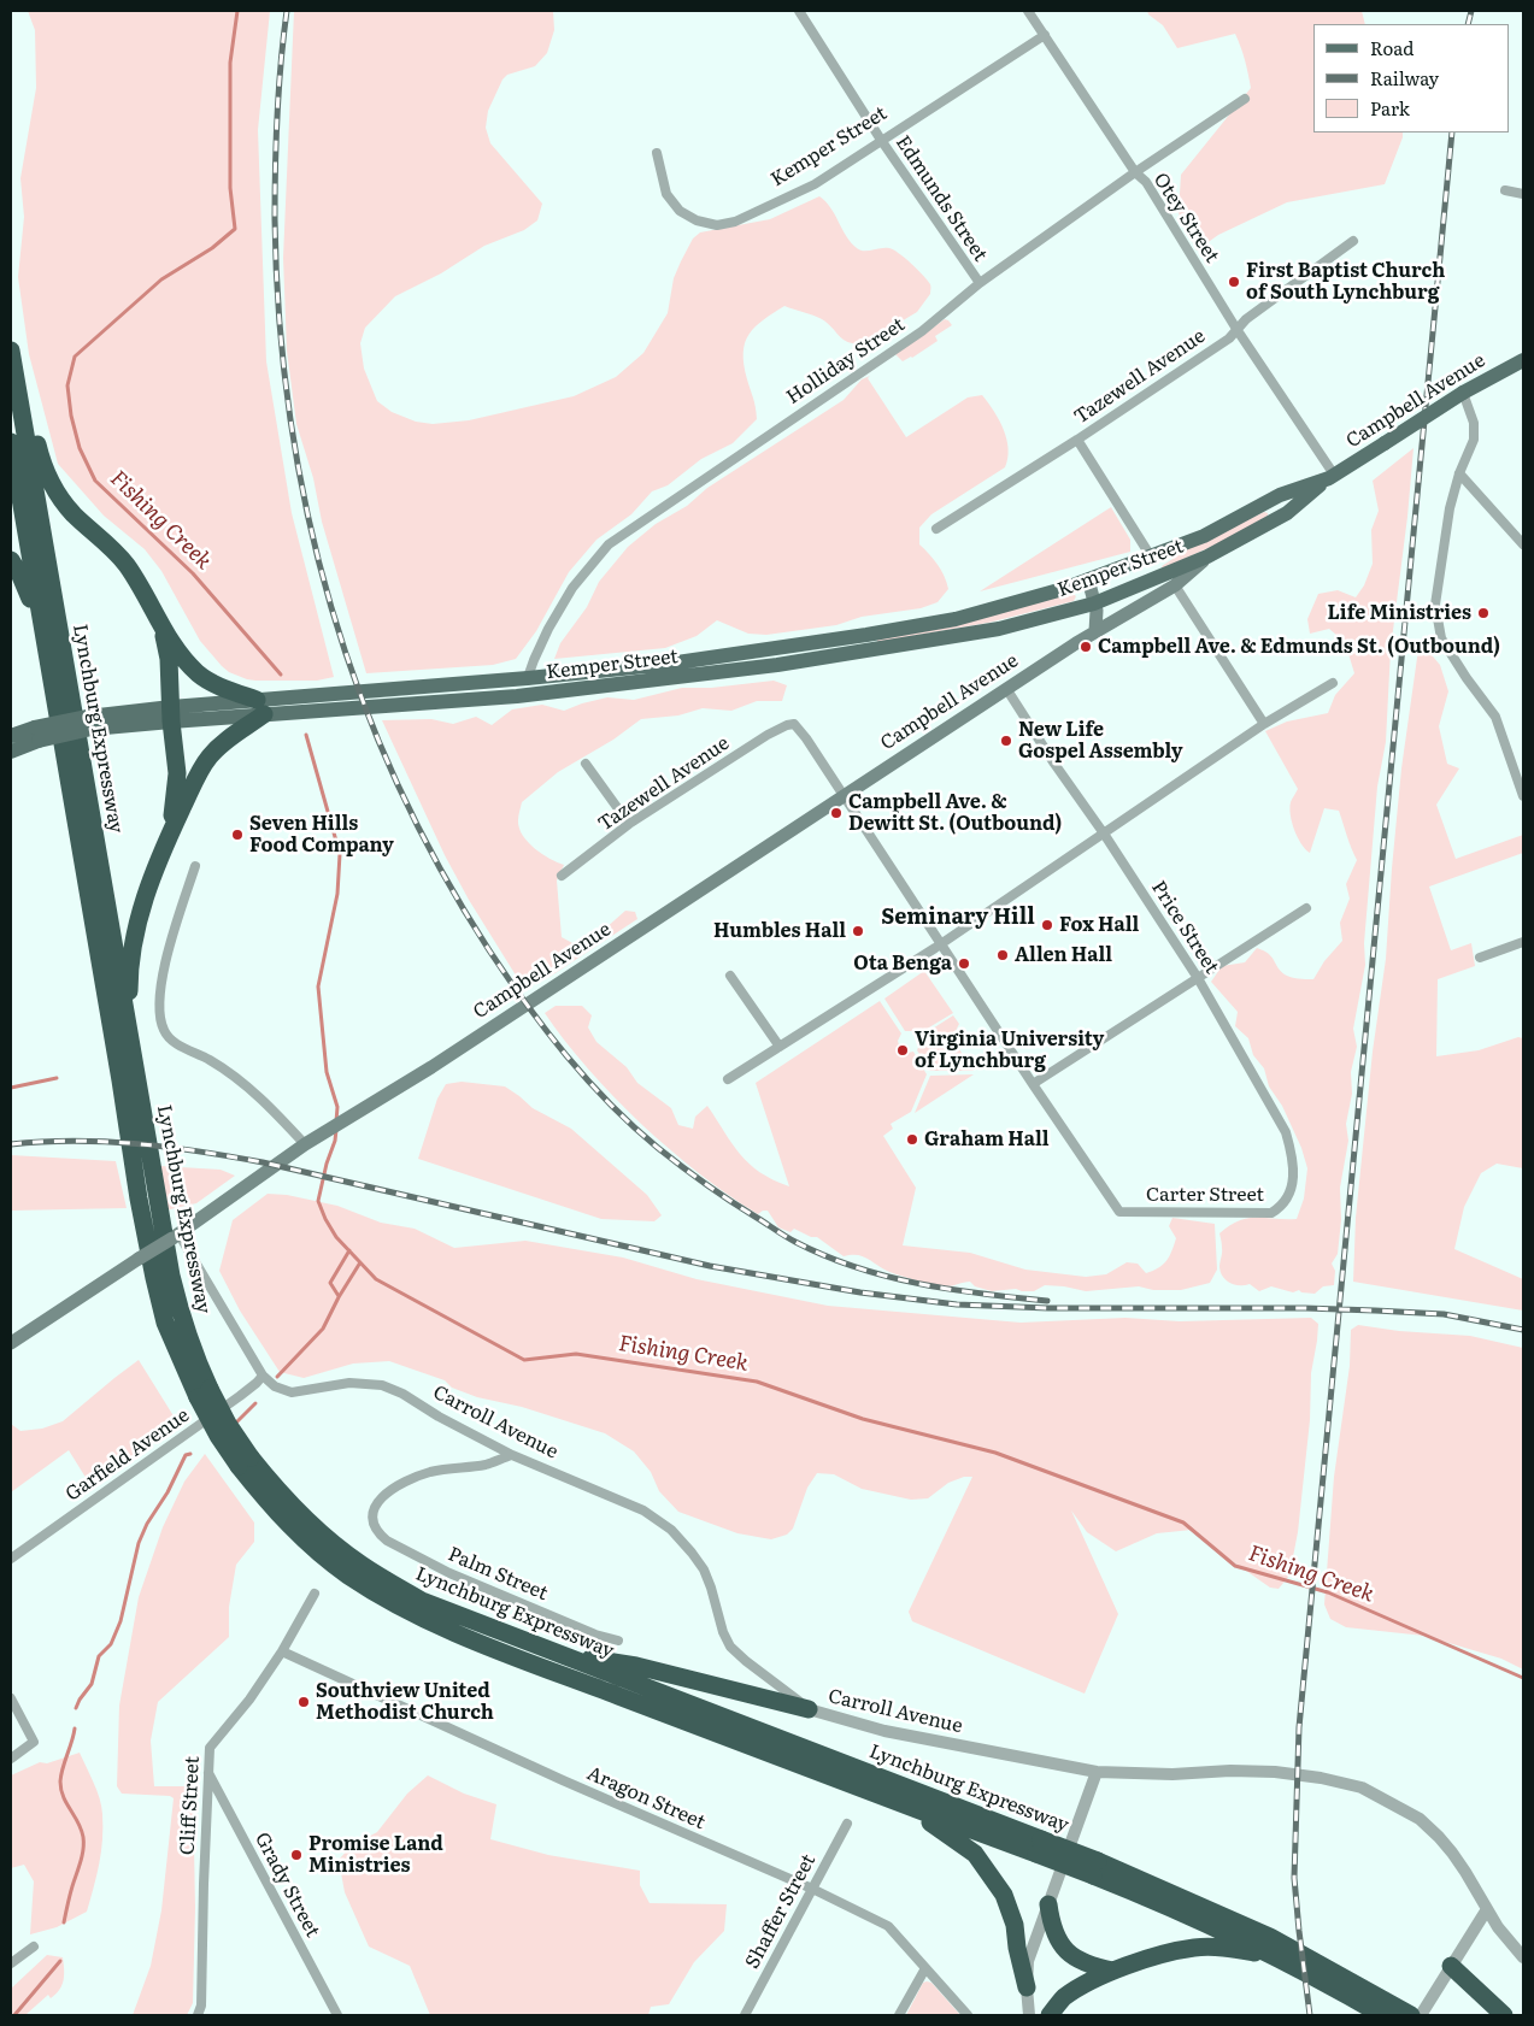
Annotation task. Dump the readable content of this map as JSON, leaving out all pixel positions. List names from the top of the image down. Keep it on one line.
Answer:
{"streets":{"highway":["Lynchburg Expressway"],"main road":["Kemper Street","Campbell Avenue"],"street":["Edmunds Street","Otey Street","Holliday Street","Tazewell Avenue","Price Street","Carter Street","Carroll Avenue","Garfield Avenue","Palm Street","Aragon Street","Cliff Street","Grady Street","Shaffer Street"]},"crossings":[["Kemper Street","Edmunds Street"],["Kemper Street","Otey Street"],["Kemper Street","Holliday Street"],["Kemper Street","Campbell Avenue"],["Edmunds Street","Holliday Street"],["Otey Street","Holliday Street"],["Otey Street","Tazewell Avenue"],["Otey Street","Campbell Avenue"],["Tazewell Avenue","Campbell Avenue"],["Campbell Avenue","Price Street"],["Campbell Avenue","Carroll Avenue"],["Price Street","Carter Street"],["Carroll Avenue","Garfield Avenue"],["Carroll Avenue","Palm Street"],["Aragon Street","Cliff Street"],["Aragon Street","Shaffer Street"],["Cliff Street","Grady Street"]],"districts":["Seminary Hill"],"water":["Fishing Creek"],"places":["First Baptist Church of South Lynchburg","Life Ministries","Campbell Ave. & Edmunds St. (Outbound)","New Life Gospel Assembly","Campbell Ave. & Dewitt St. (Outbound)","Seven Hills Food Company","Fox Hall","Humbles Hall","Allen Hall","Ota Benga","Virginia University of Lynchburg","Graham Hall","Southview United Methodist Church","Promise Land Ministries"],"legend":["Road","Railway","Park"]}
